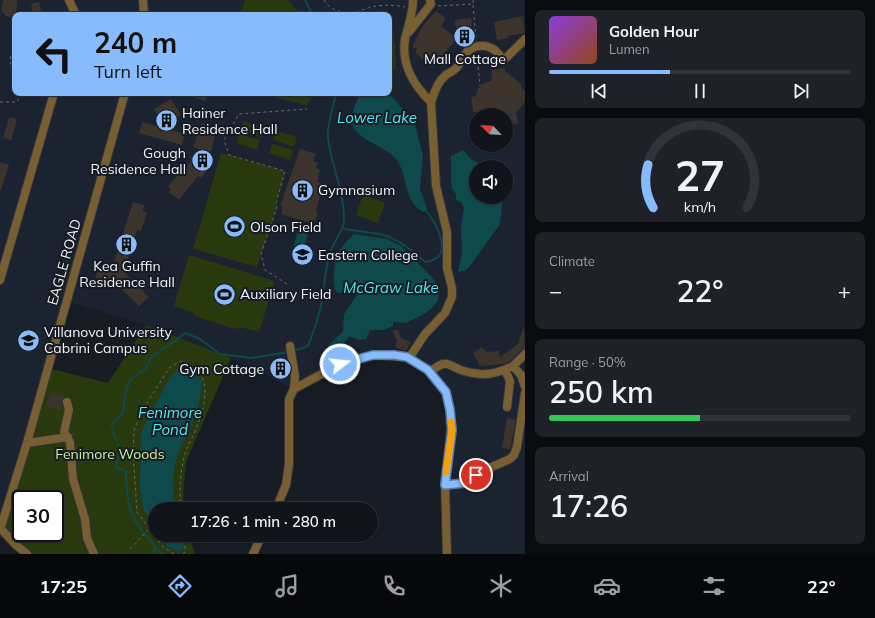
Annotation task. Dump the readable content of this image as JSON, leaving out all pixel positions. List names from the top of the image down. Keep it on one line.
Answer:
{"streets":{"street":["EAGLE ROAD"]},"water":["Lower Lake","McGraw Lake","Fenimore Pond"],"parks":["Fenimore Woods"],"places":{"building":["Mall Cottage","Hainer Residence Hall","Gough Residence Hall","Gymnasium","Kea Guffin Residence Hall","Gym Cottage"],"sports":["Olson Field","Auxiliary Field"],"school or university":["Eastern College","Villanova University Cabrini Campus"]},"north":"top left","page":{"turn":["240 m","Turn left"],"song":["Golden Hour","Lumen"],"tile":["Climate",["Range · 50%","250 km"],["Arrival","17:26"]],"heat":["−","22°","+"],"limit":"30","trip":"17:26 · 1 min · 280 m","tabs":["17:25","22°"],"gauge":["27","km/h"]}}
